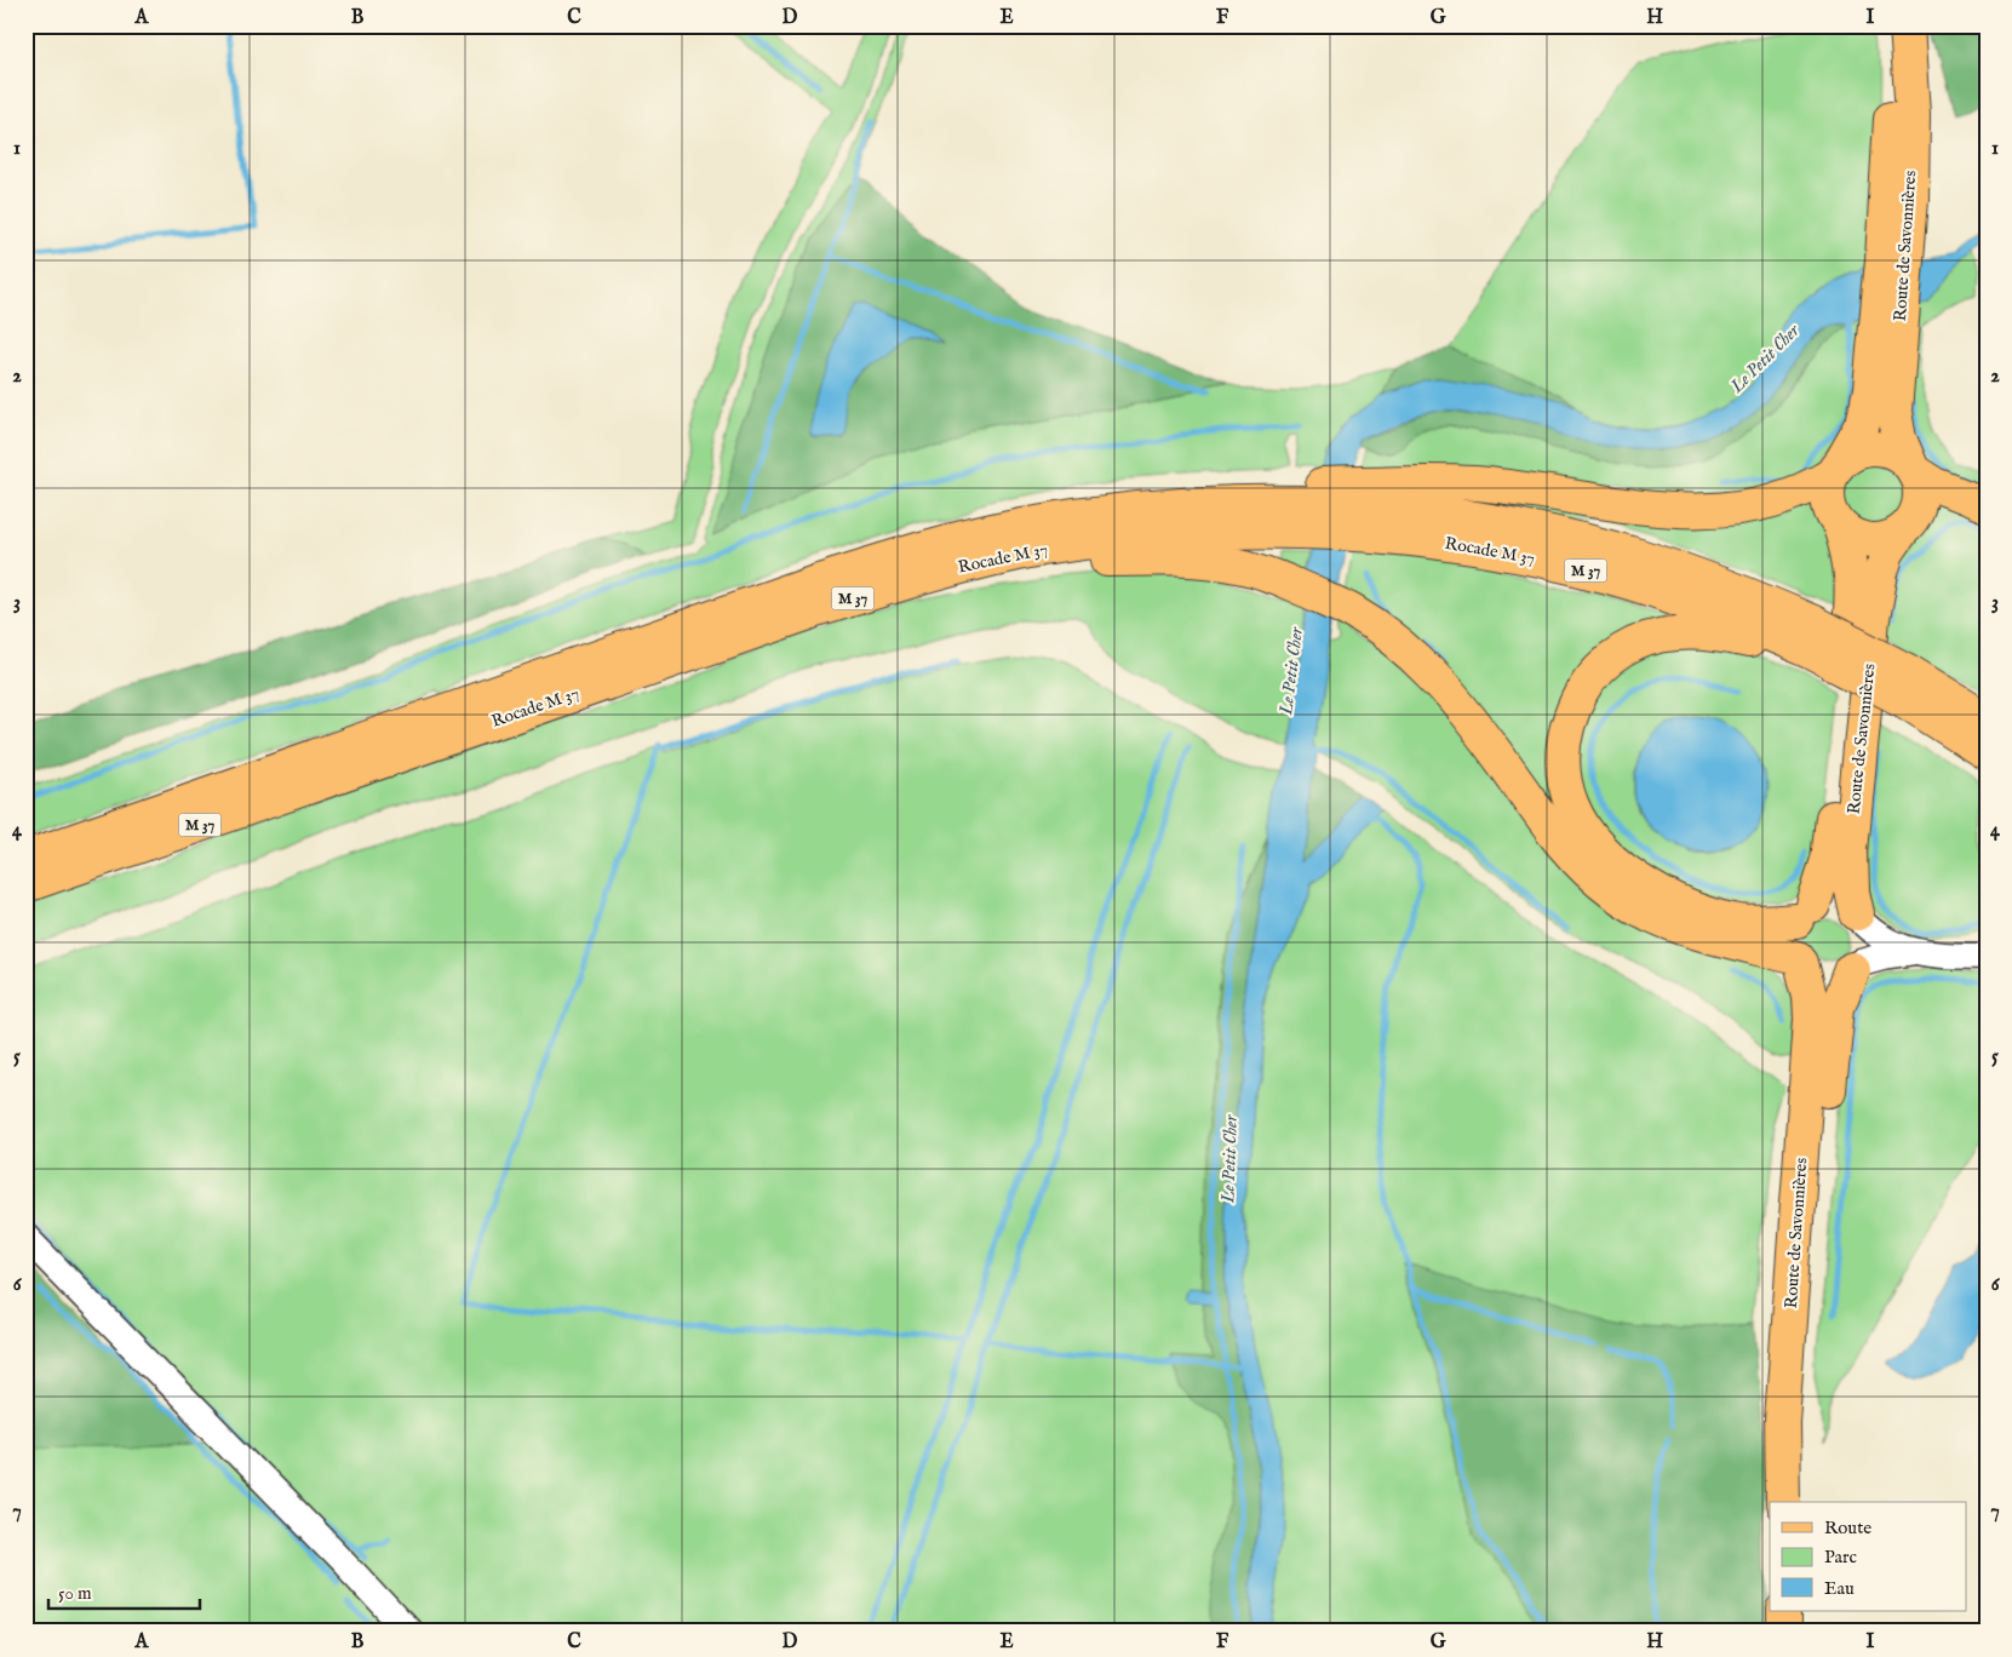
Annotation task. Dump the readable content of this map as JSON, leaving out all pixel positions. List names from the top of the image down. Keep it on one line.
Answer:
{"streets":{"main road":["Route de Savonnières","Rocade M 37","M 37"]},"water":["Le Petit Cher"],"legend":["Route","Parc","Eau"],"scale_bar":"50 m","grid":{"columns":["A","B","C","D","E","F","G","H","I"],"rows":["1","2","3","4","5","6","7"]}}
